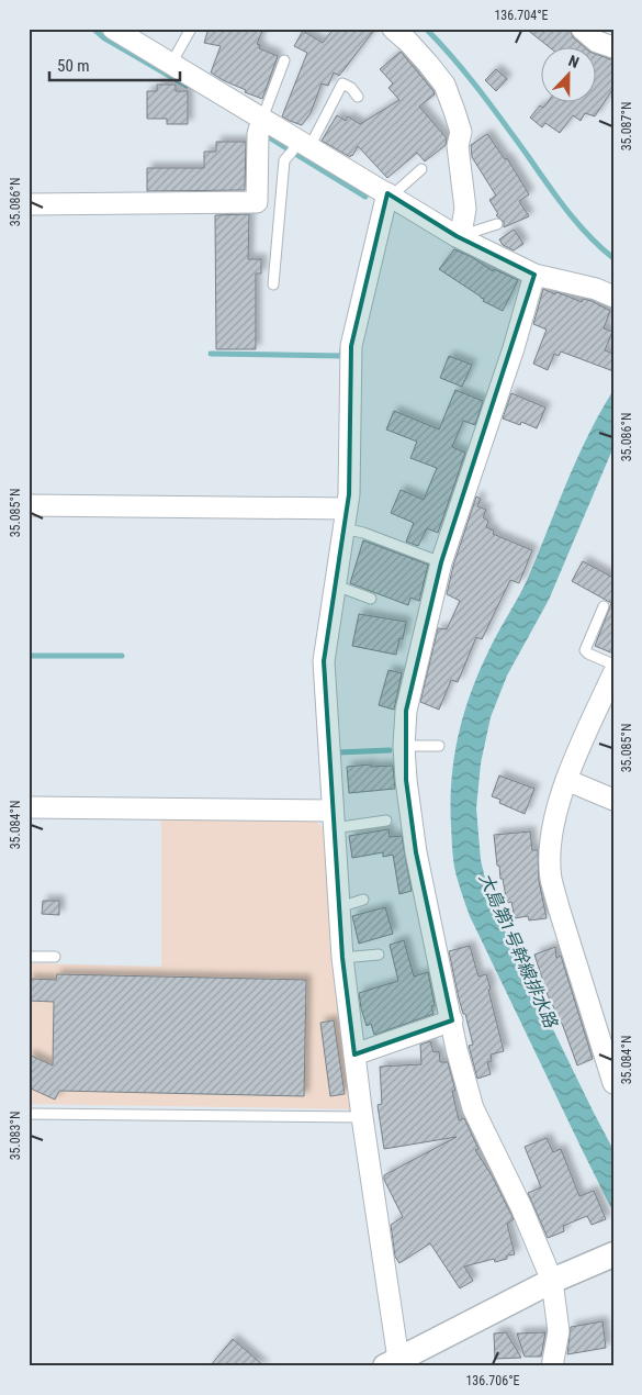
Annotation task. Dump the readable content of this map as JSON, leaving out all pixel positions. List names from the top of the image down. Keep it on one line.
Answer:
{"water":["大島第1号幹線排水路"],"scale_bar":"50 m","north":"top","coordinates":["136.704°E","35.087°N","35.086°N","35.085°N","35.084°N","35.083°N","136.706°E"]}
